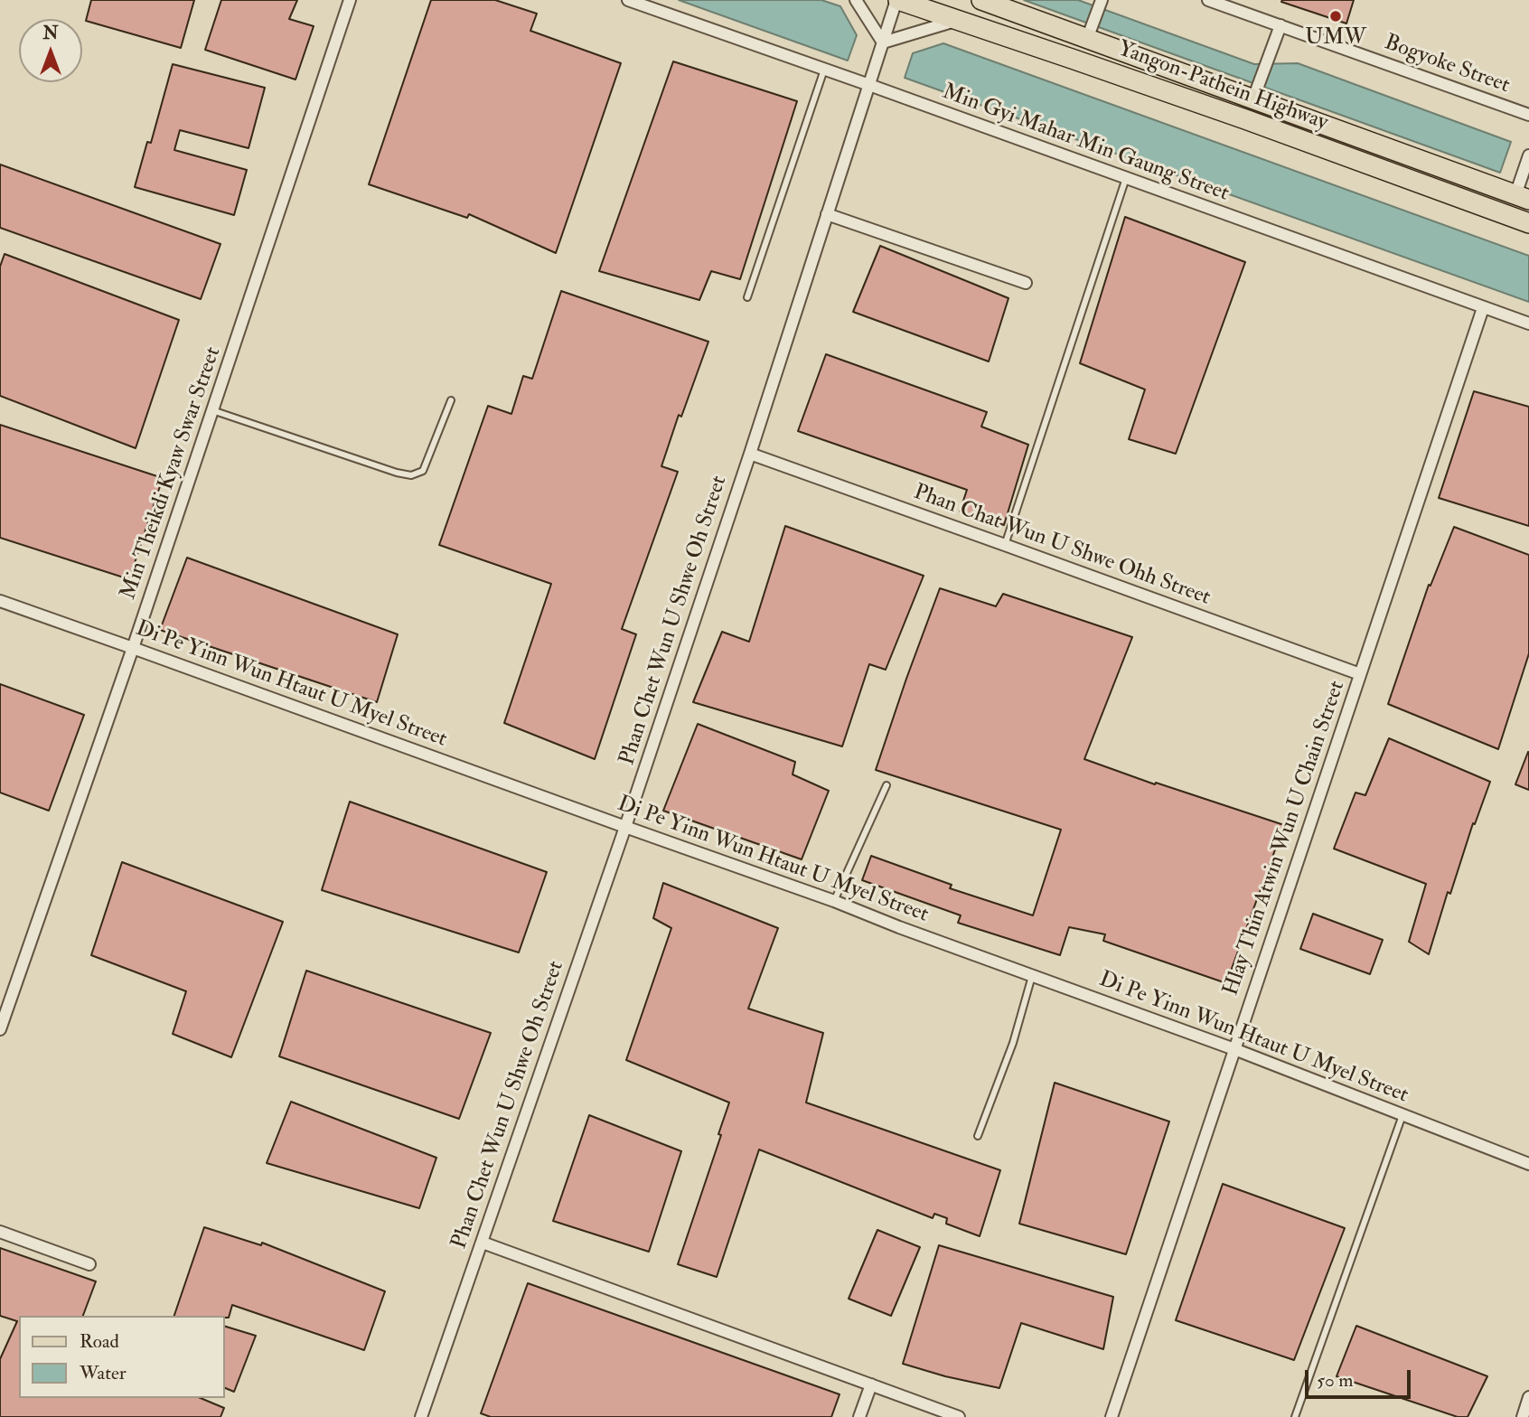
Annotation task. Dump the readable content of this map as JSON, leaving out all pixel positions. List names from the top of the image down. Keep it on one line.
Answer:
{"streets":{"main road":["Yangon-Pathein Highway"],"street":["Bogyoke Street","Min Gyi Mahar Min Gaung Street","Min Theikdi Kyaw Swar Street","Phan Chat Wun U Shwe Ohh Street","Phan Chet Wun U Shwe Oh Street","Di Pe Yinn Wun Htaut U Myel Street","Hlay Thin Atwin Wun U Chain Street"]},"crossings":[["Yangon-Pathein Highway","Phan Chet Wun U Shwe Oh Street"],["Min Gyi Mahar Min Gaung Street","Phan Chet Wun U Shwe Oh Street"],["Min Gyi Mahar Min Gaung Street","Hlay Thin Atwin Wun U Chain Street"],["Min Theikdi Kyaw Swar Street","Di Pe Yinn Wun Htaut U Myel Street"],["Phan Chat Wun U Shwe Ohh Street","Phan Chet Wun U Shwe Oh Street"],["Phan Chat Wun U Shwe Ohh Street","Hlay Thin Atwin Wun U Chain Street"],["Phan Chet Wun U Shwe Oh Street","Di Pe Yinn Wun Htaut U Myel Street"],["Di Pe Yinn Wun Htaut U Myel Street","Hlay Thin Atwin Wun U Chain Street"]],"places":["UMW"],"legend":["Road","Water"],"scale_bar":"50 m","north":"top"}
